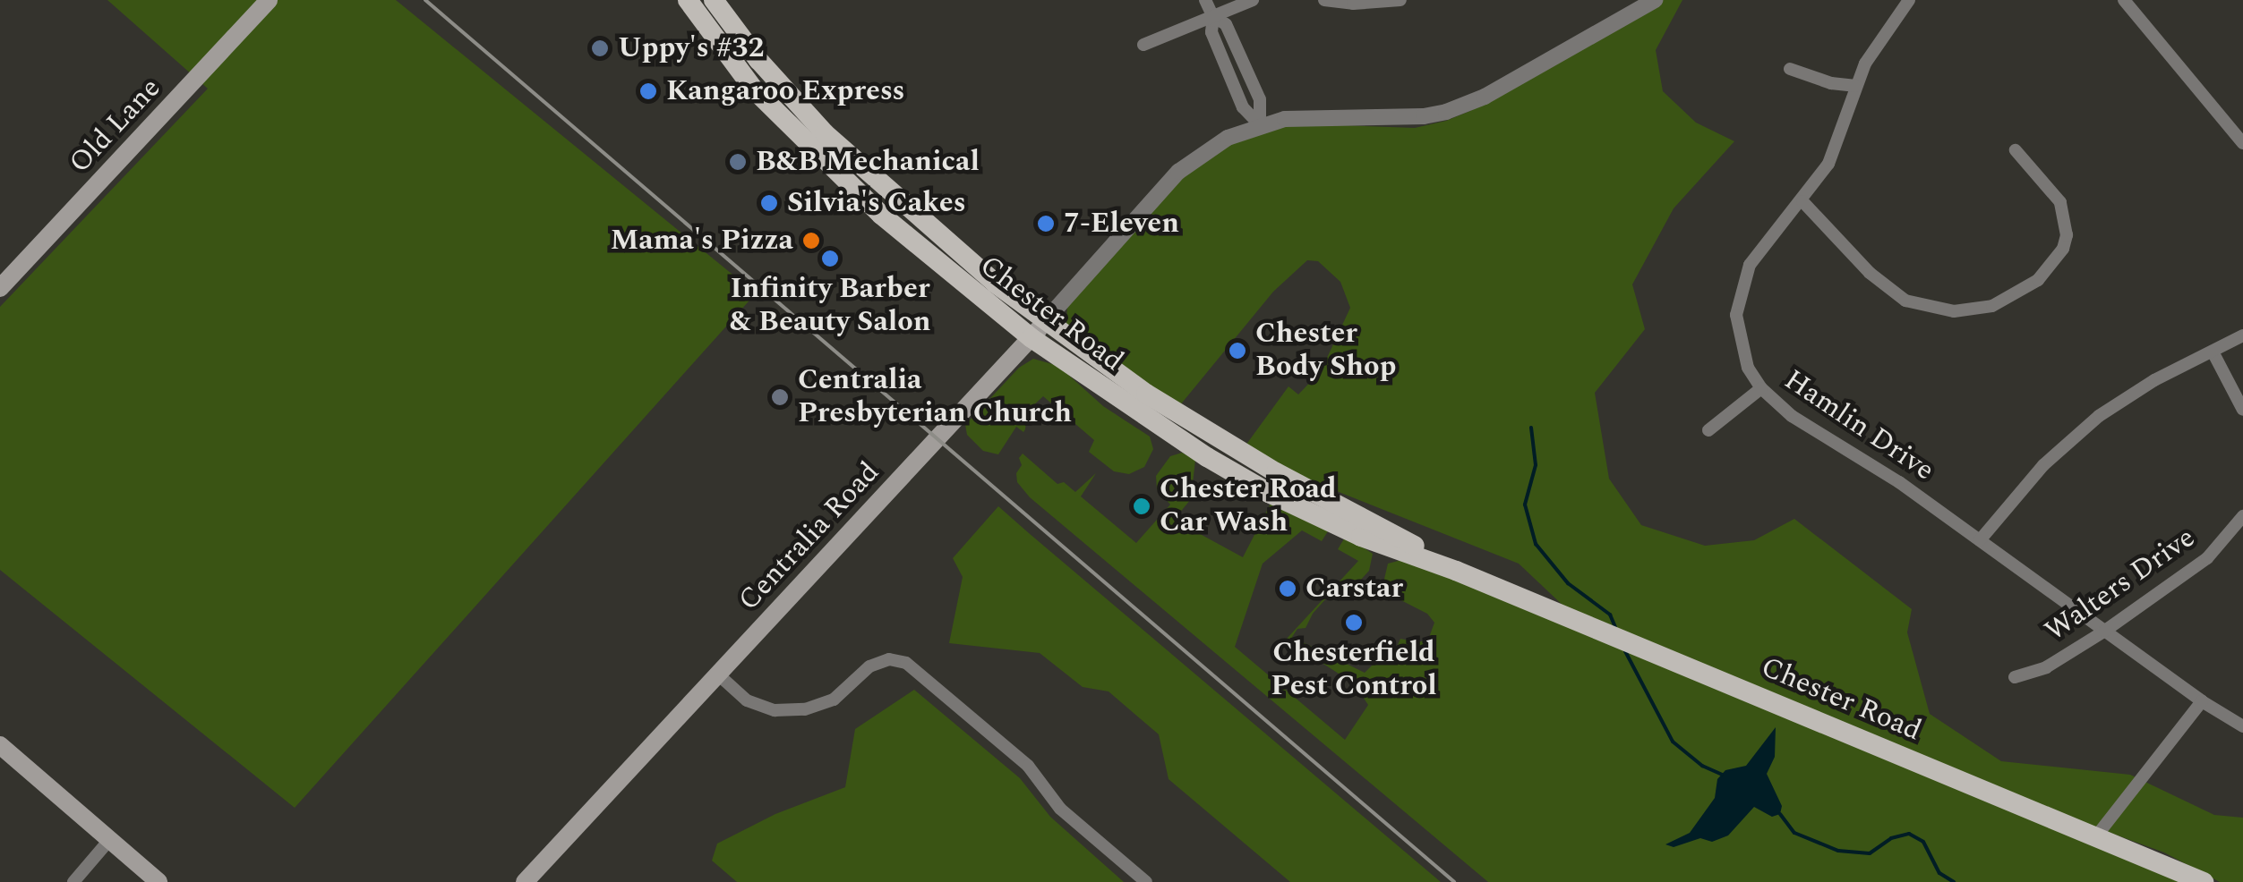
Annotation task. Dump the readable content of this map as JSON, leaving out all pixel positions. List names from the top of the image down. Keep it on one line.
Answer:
{"streets":{"main road":["Old Lane","Chester Road","Centralia Road"],"street":["Hamlin Drive","Walters Drive"]},"crossings":[["Chester Road","Centralia Road"],["Hamlin Drive","Walters Drive"]],"places":["Uppy's #32","Kangaroo Express","B&B Mechanical","Silvia's Cakes","7-Eleven","Mama's Pizza","Infinity Barber & Beauty Salon","Chester Body Shop","Centralia Presbyterian Church","Chester Road Car Wash","Carstar","Chesterfield Pest Control"]}
